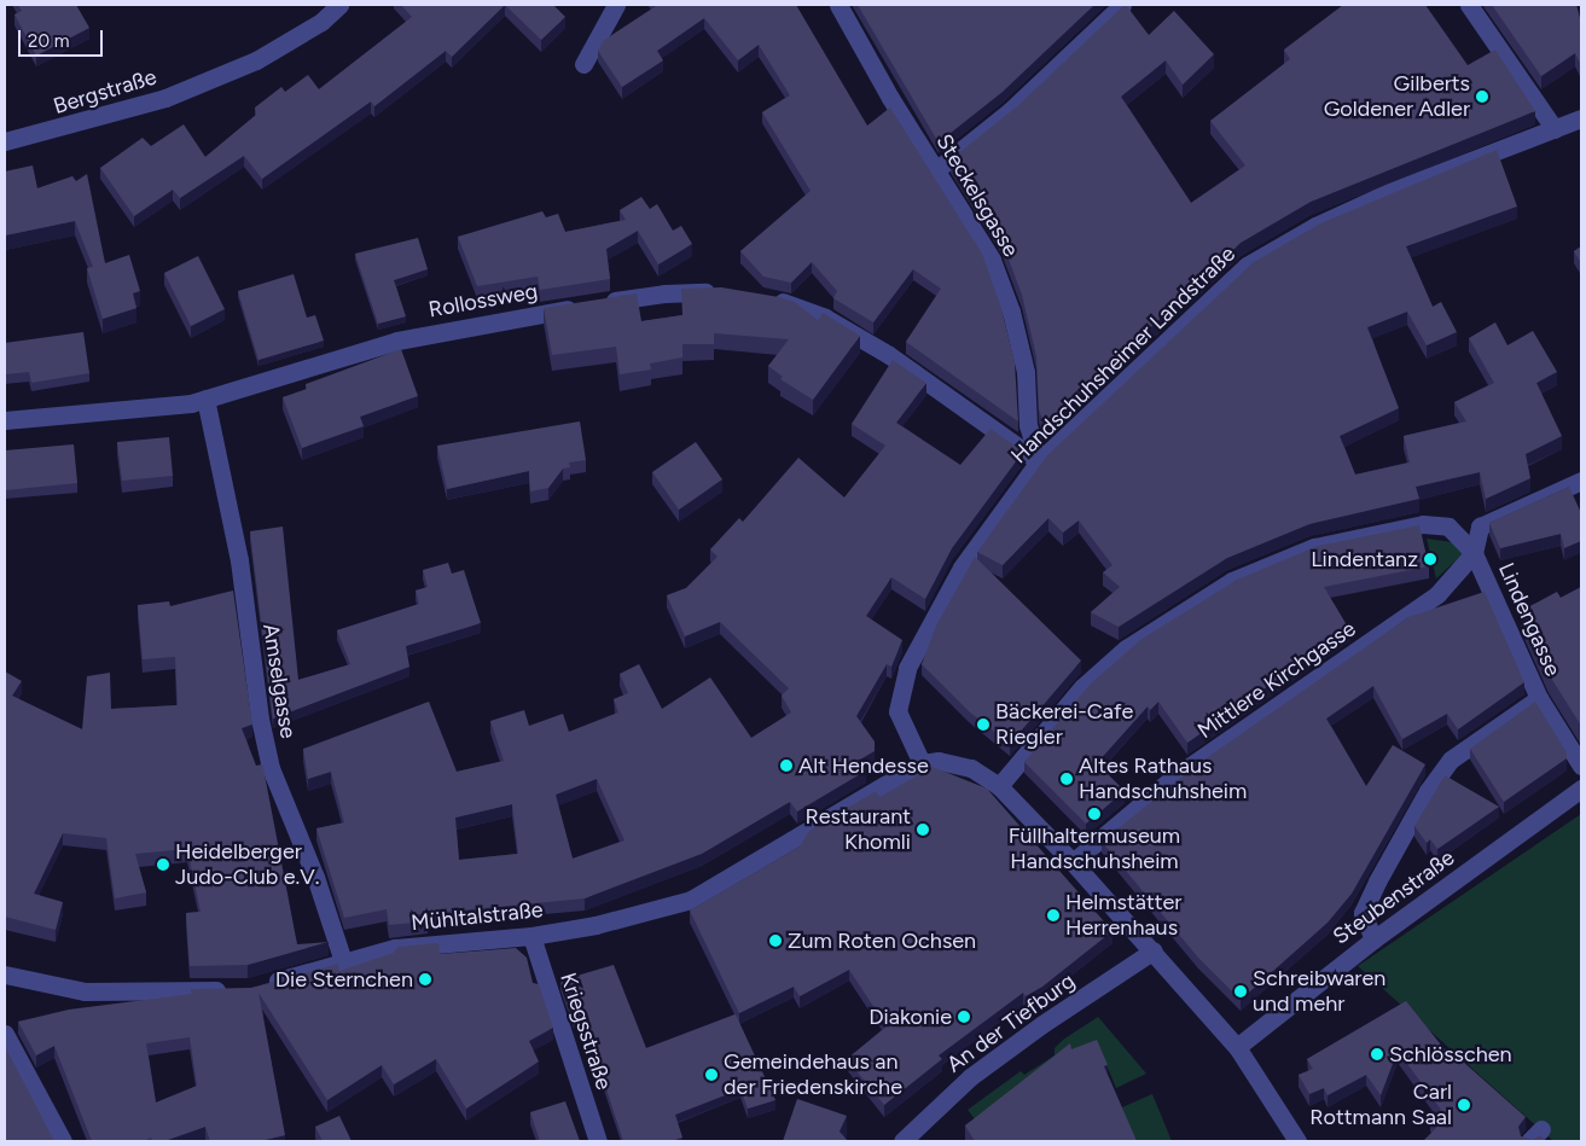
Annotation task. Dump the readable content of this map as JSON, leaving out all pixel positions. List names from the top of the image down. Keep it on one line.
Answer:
{"streets":{"street":["Bergstraße","Steckelsgasse","Rollossweg","Handschuhsheimer Landstraße","Lindengasse","Mittlere Kirchgasse","Amselgasse","Steubenstraße","Mühltalstraße","An der Tiefburg","Kriegsstraße"]},"crossings":[["Steckelsgasse","Handschuhsheimer Landstraße"],["Rollossweg","Amselgasse"],["Handschuhsheimer Landstraße","Mühltalstraße"],["Lindengasse","Mittlere Kirchgasse"],["Amselgasse","Mühltalstraße"],["Mühltalstraße","Kriegsstraße"]],"places":["Gilberts Goldener Adler","Lindentanz","Bäckerei-Cafe Riegler","Alt Hendesse","Altes Rathaus Handschuhsheim","Füllhaltermuseum Handschuhsheim","Restaurant Khomli","Heidelberger Judo-Club e.V.","Helmstätter Herrenhaus","Zum Roten Ochsen","Die Sternchen","Schreibwaren und mehr","Diakonie","Schlösschen","Gemeindehaus an der Friedenskirche","Carl Rottmann Saal"],"scale_bar":"20 m"}
